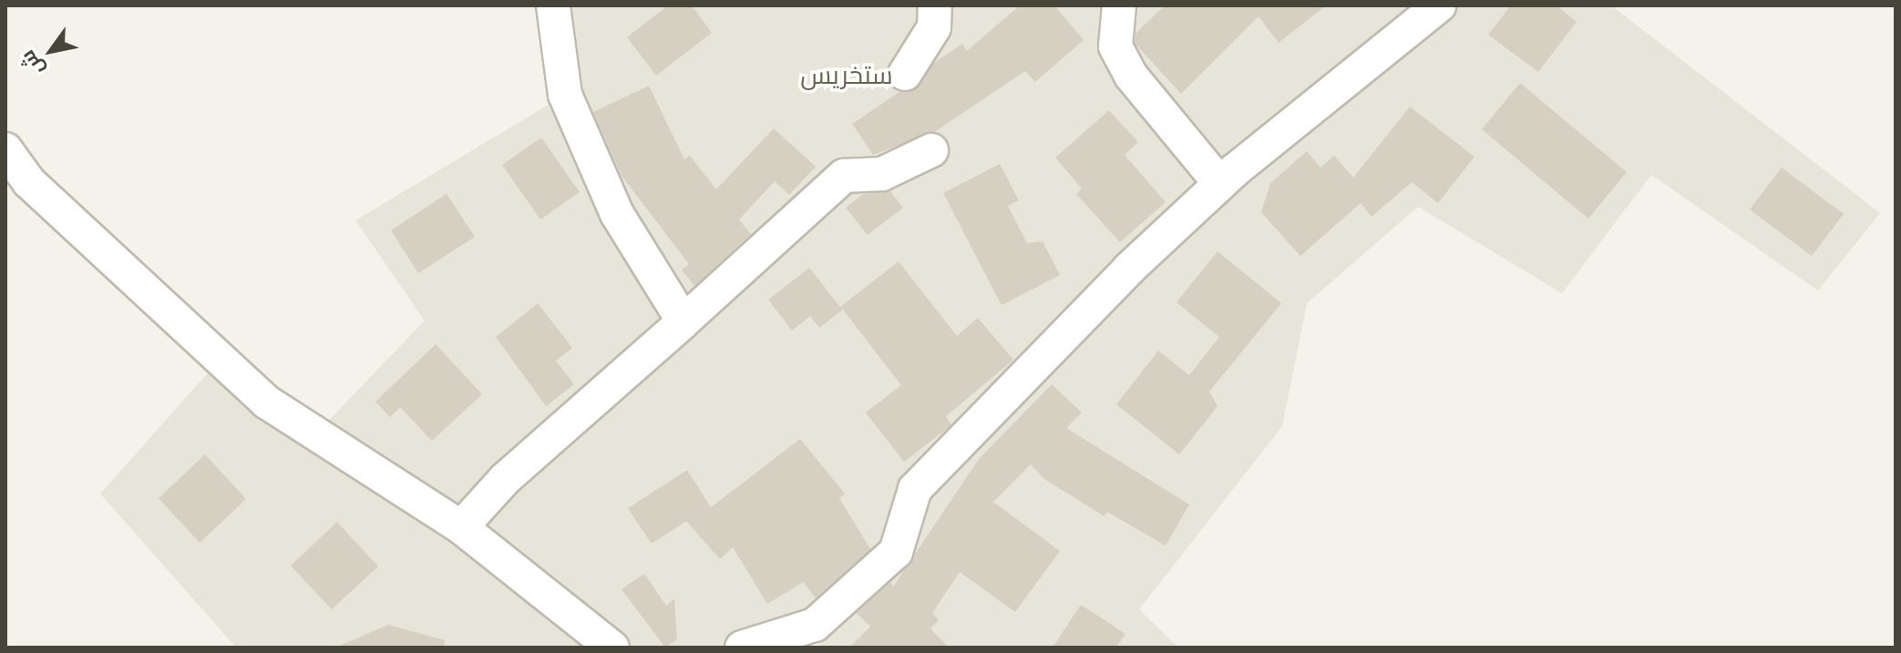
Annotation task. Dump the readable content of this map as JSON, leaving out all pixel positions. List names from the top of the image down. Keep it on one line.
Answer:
{"districts":["ستخريس"],"north":"bottom left"}
